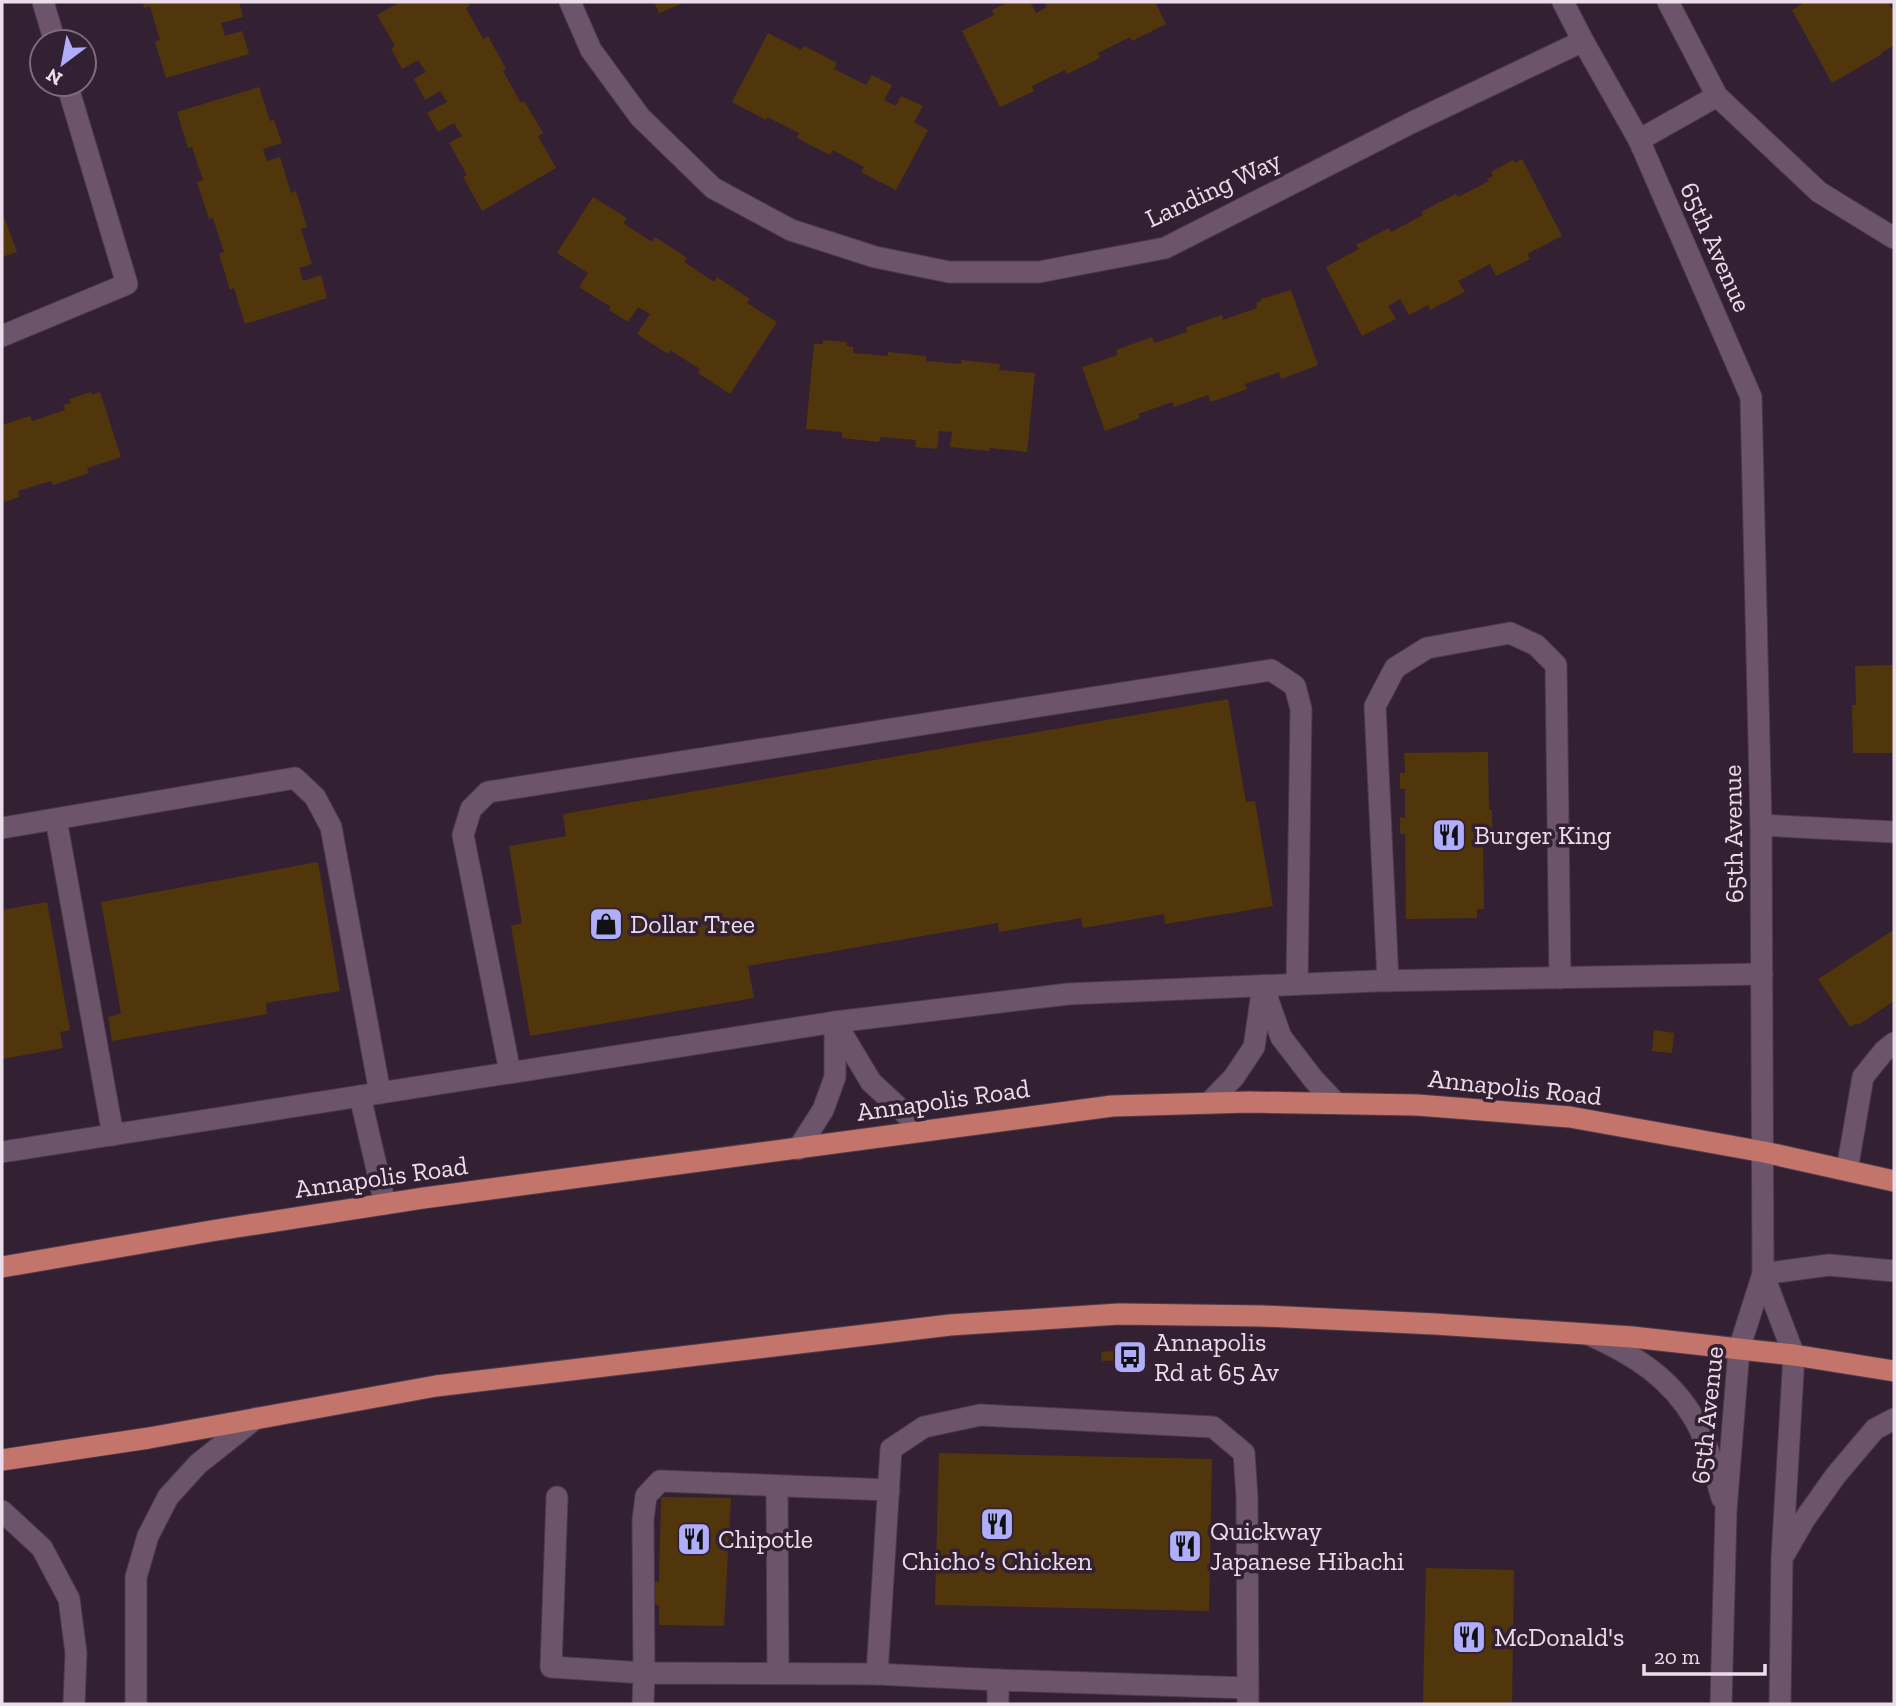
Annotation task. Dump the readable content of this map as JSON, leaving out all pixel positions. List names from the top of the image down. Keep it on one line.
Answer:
{"streets":{"main road":["Annapolis Road"],"street":["Landing Way","65th Avenue"]},"crossings":[["Landing Way","65th Avenue"],["65th Avenue","Annapolis Road"]],"places":{"restaurant":["Burger King","Chicho’s Chicken","Chipotle","Quickway Japanese Hibachi","McDonald's"],"shop":["Dollar Tree"],"bus stop":["Annapolis Rd at 65 Av"]},"scale_bar":"20 m","north":"bottom left"}
